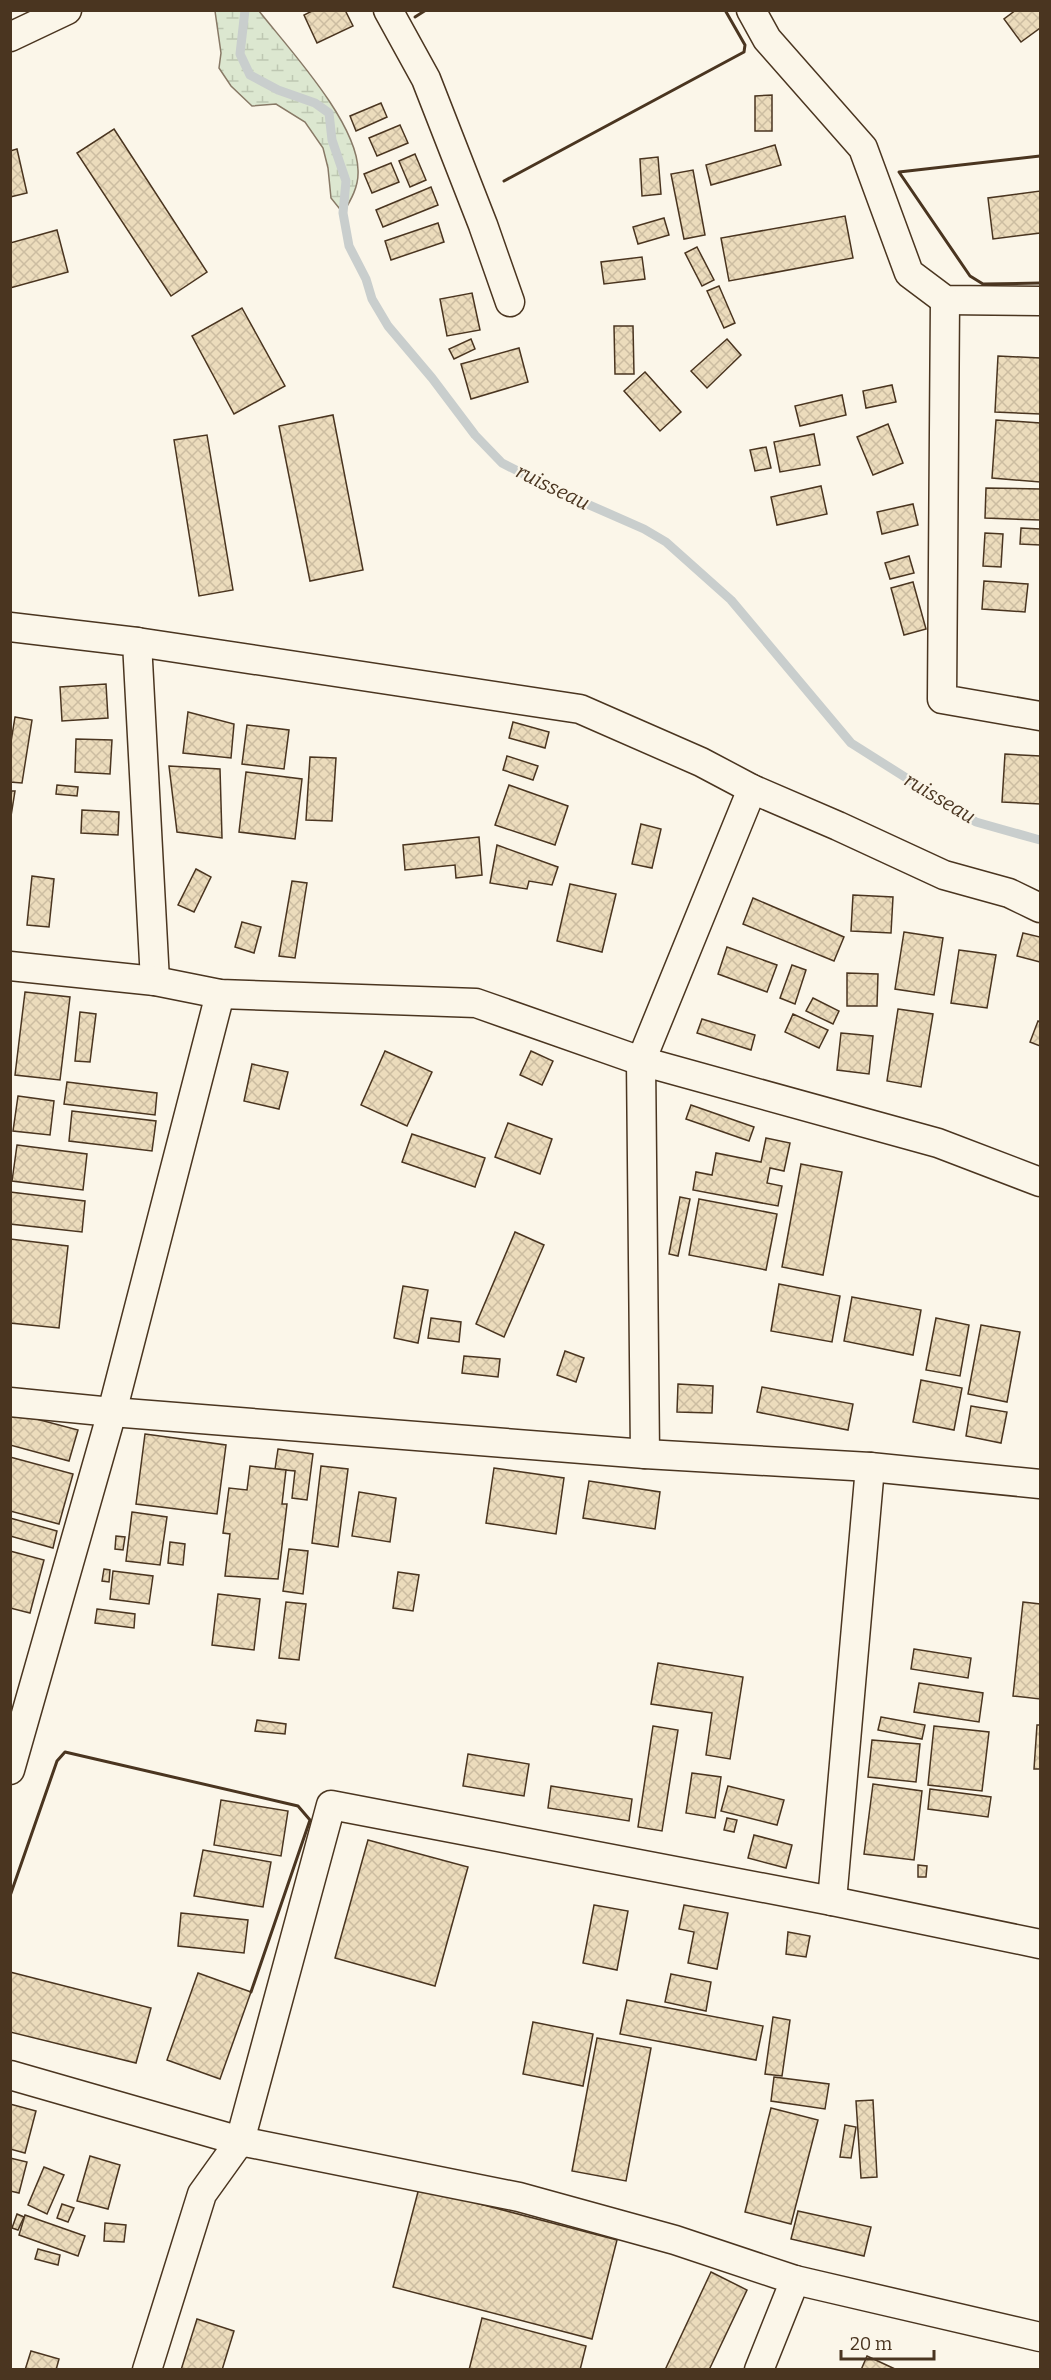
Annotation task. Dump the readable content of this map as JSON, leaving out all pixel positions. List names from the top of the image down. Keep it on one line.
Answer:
{"water":["ruisseau"],"scale_bar":"20 m"}
